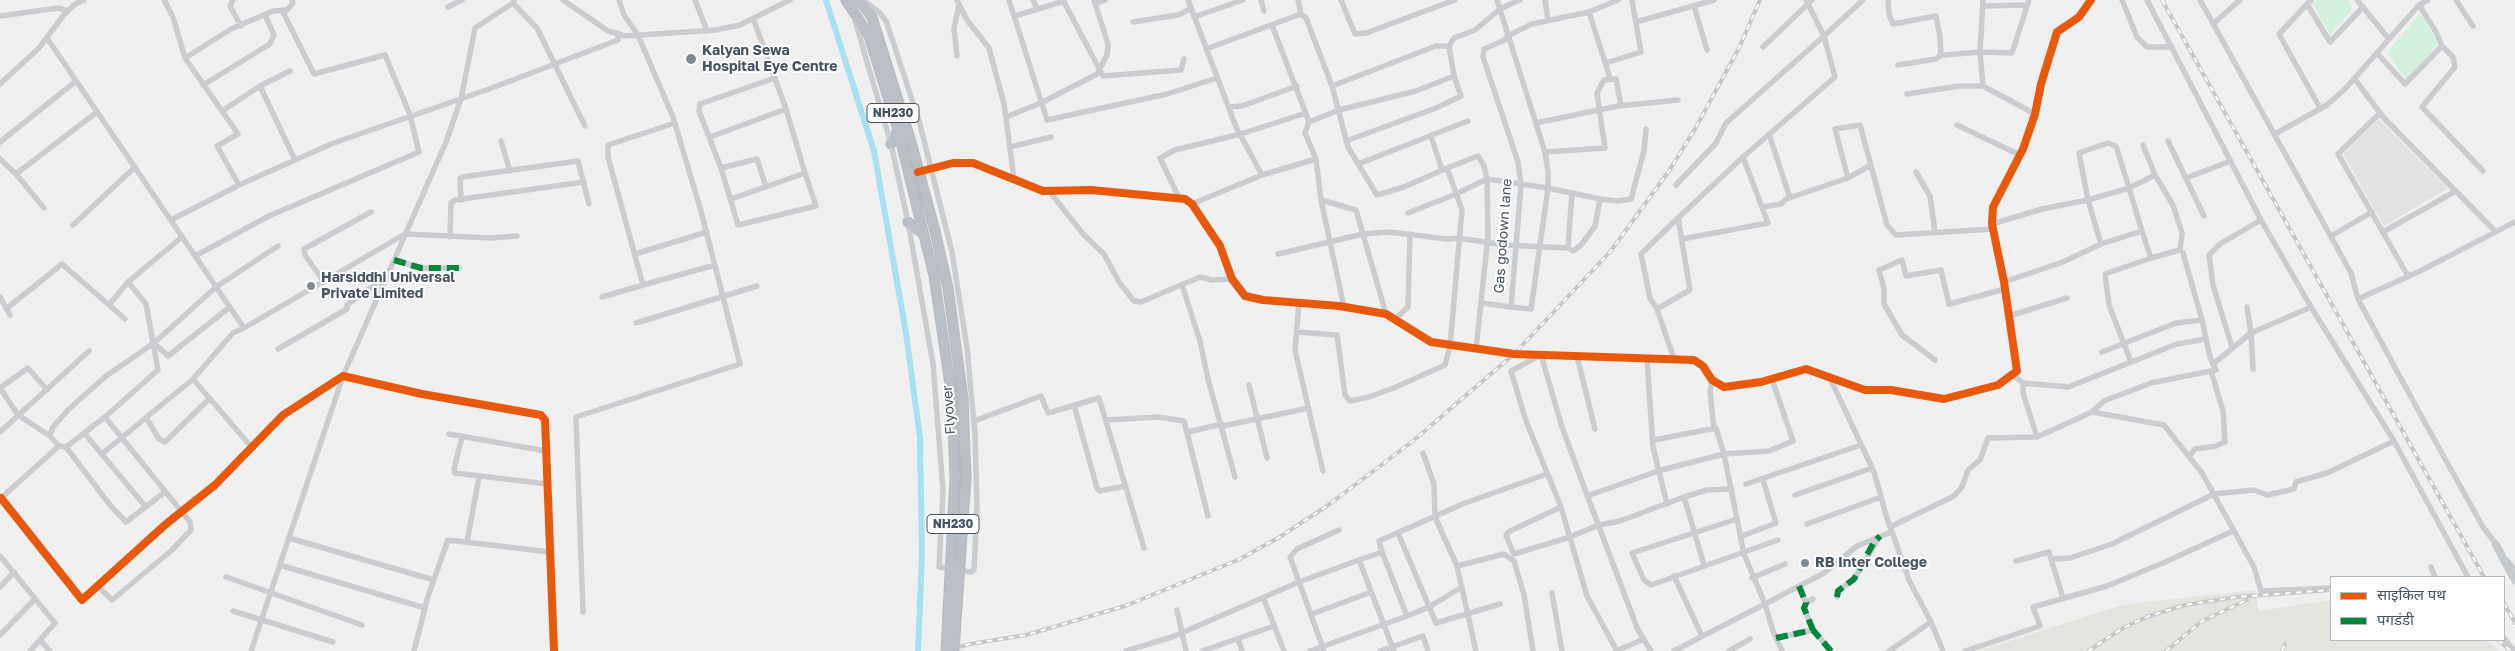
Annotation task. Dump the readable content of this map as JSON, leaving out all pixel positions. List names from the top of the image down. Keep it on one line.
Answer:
{"streets":{"highway":["NH230","Flyover"],"street":["Gas godown lane"]},"crossings":[["NH230","Flyover"]],"places":["Kalyan Sewa Hospital Eye Centre","Harsiddhi Universal Private Limited","RB Inter College"],"legend":["साइकिल पथ","पगडंडी"]}
